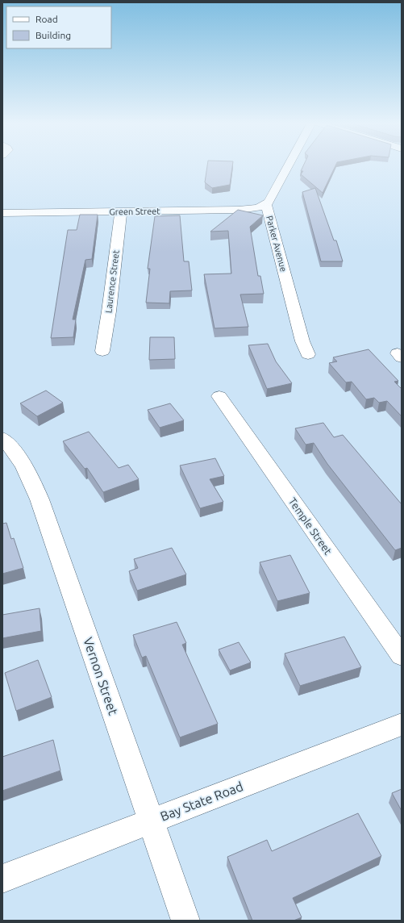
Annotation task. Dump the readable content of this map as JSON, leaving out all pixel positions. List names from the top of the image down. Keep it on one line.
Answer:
{"streets":{"street":["Green Street","Parker Avenue","Laurence Street","Temple Street","Vernon Street","Bay State Road"]},"crossings":[["Green Street","Parker Avenue"],["Green Street","Laurence Street"],["Vernon Street","Bay State Road"]],"legend":["Road","Building"]}
